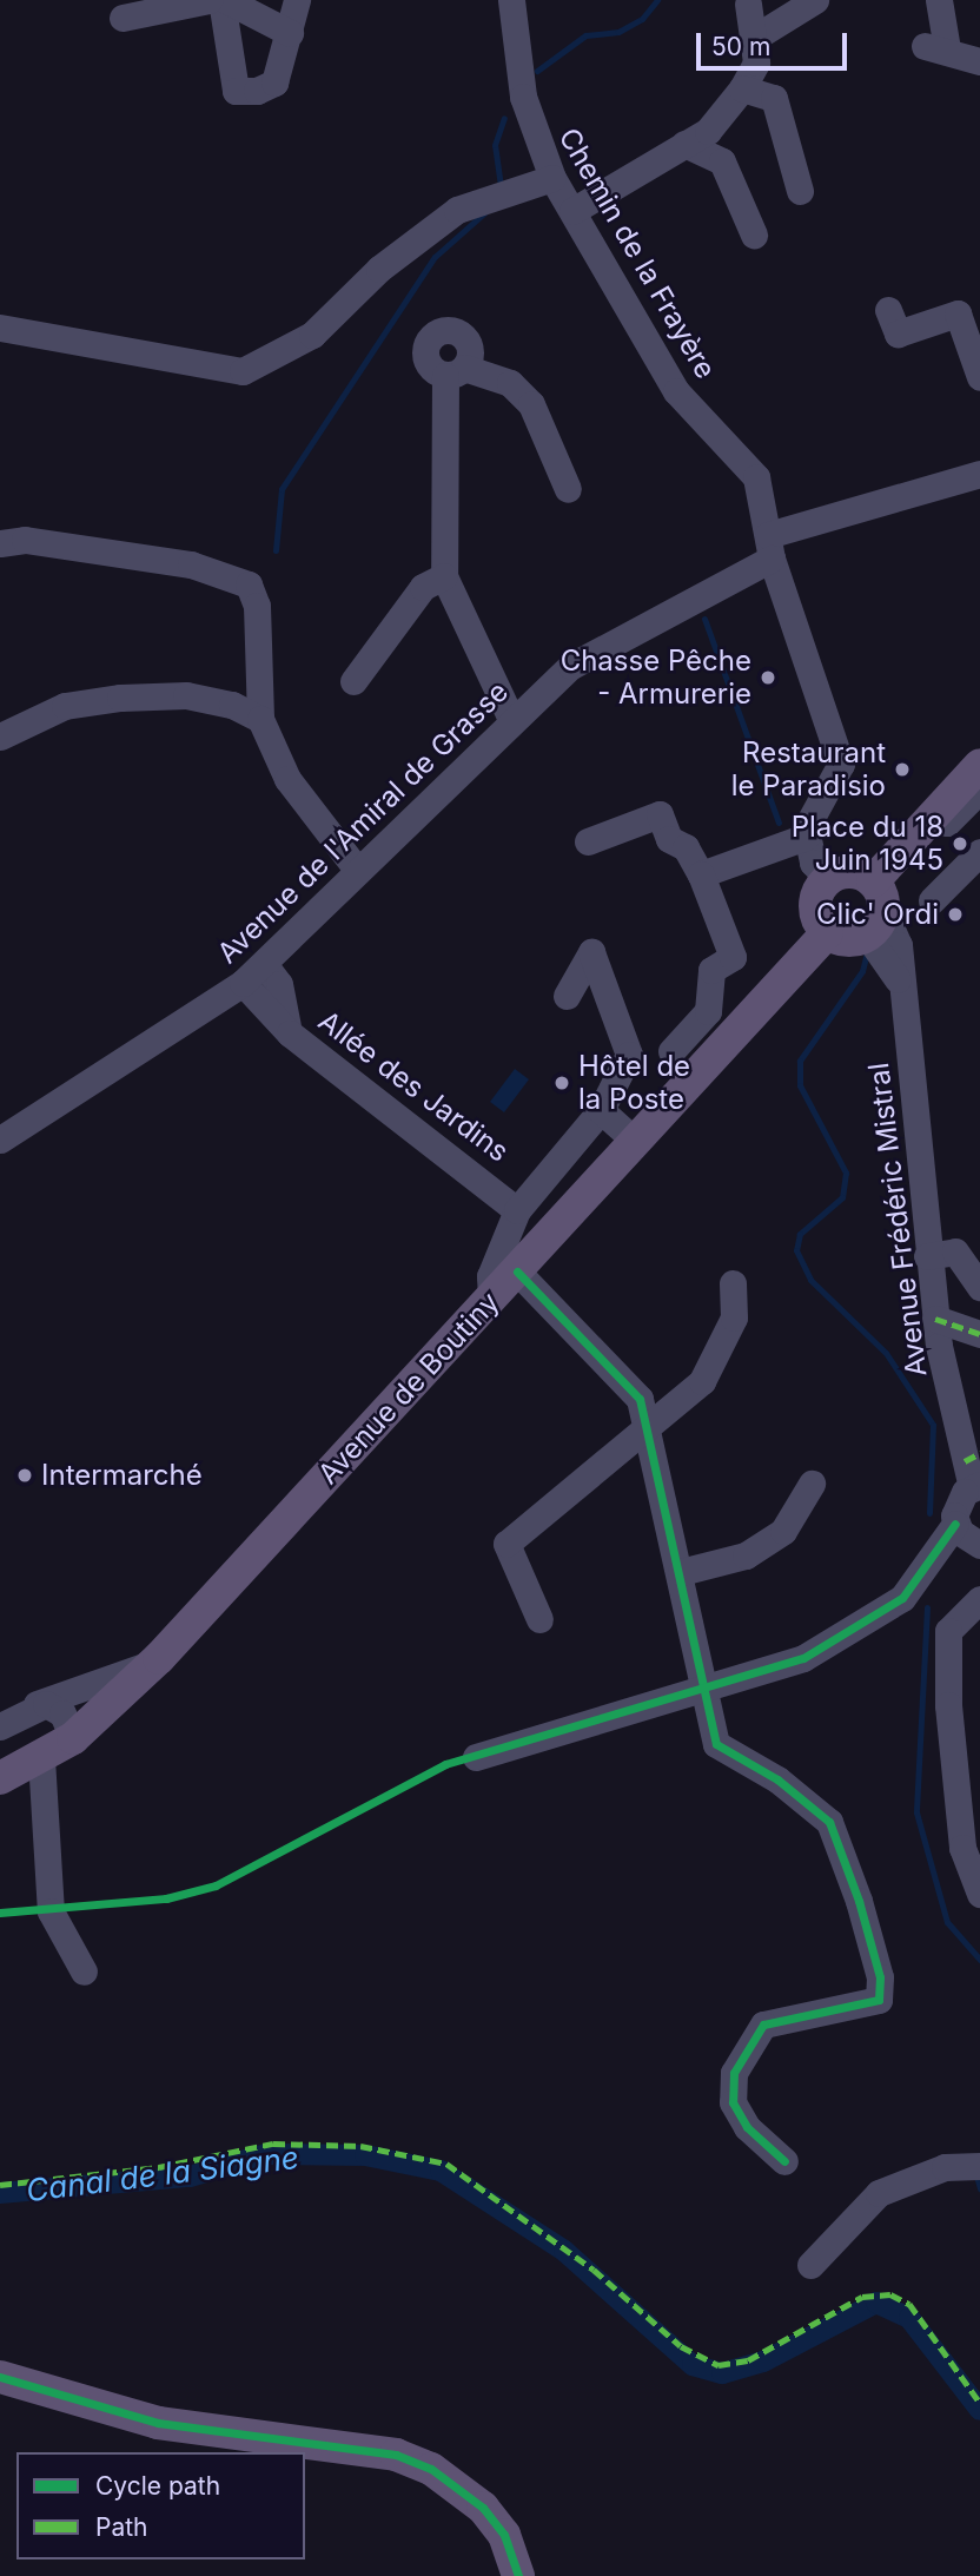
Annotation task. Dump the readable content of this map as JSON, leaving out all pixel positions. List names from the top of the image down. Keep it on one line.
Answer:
{"streets":{"main road":["Avenue de Boutiny"],"street":["Chemin de la Frayère","Avenue de l'Amiral de Grasse","Allée des Jardins","Avenue Frédéric Mistral"]},"crossings":[["Chemin de la Frayère","Avenue de l'Amiral de Grasse"],["Avenue de l'Amiral de Grasse","Allée des Jardins"],["Avenue Frédéric Mistral","Avenue de Boutiny"]],"water":["Canal de la Siagne"],"places":["Chasse Pêche - Armurerie","Restaurant le Paradisio","Place du 18 Juin 1945","Clic' Ordi","Hôtel de la Poste","Intermarché"],"legend":["Cycle path","Path"],"scale_bar":"50 m"}
